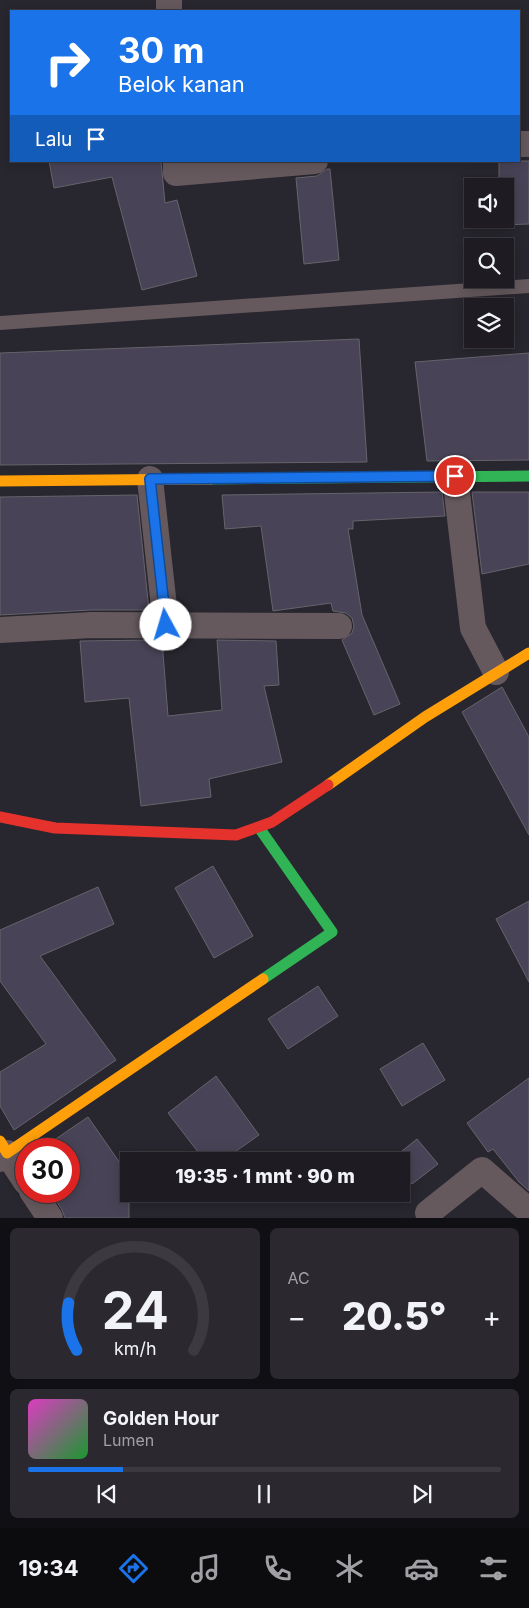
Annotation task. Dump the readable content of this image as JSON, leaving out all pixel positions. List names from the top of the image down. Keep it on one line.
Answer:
{"page":{"turn":["30 m","Belok kanan"],"then":"Lalu","limit":"30","trip":"19:35 · 1 mnt · 90 m","tile":"AC","heat":["−","20.5°","+"],"song":["Golden Hour","Lumen"],"tabs":"19:34","gauge":["24","km/h"]}}
